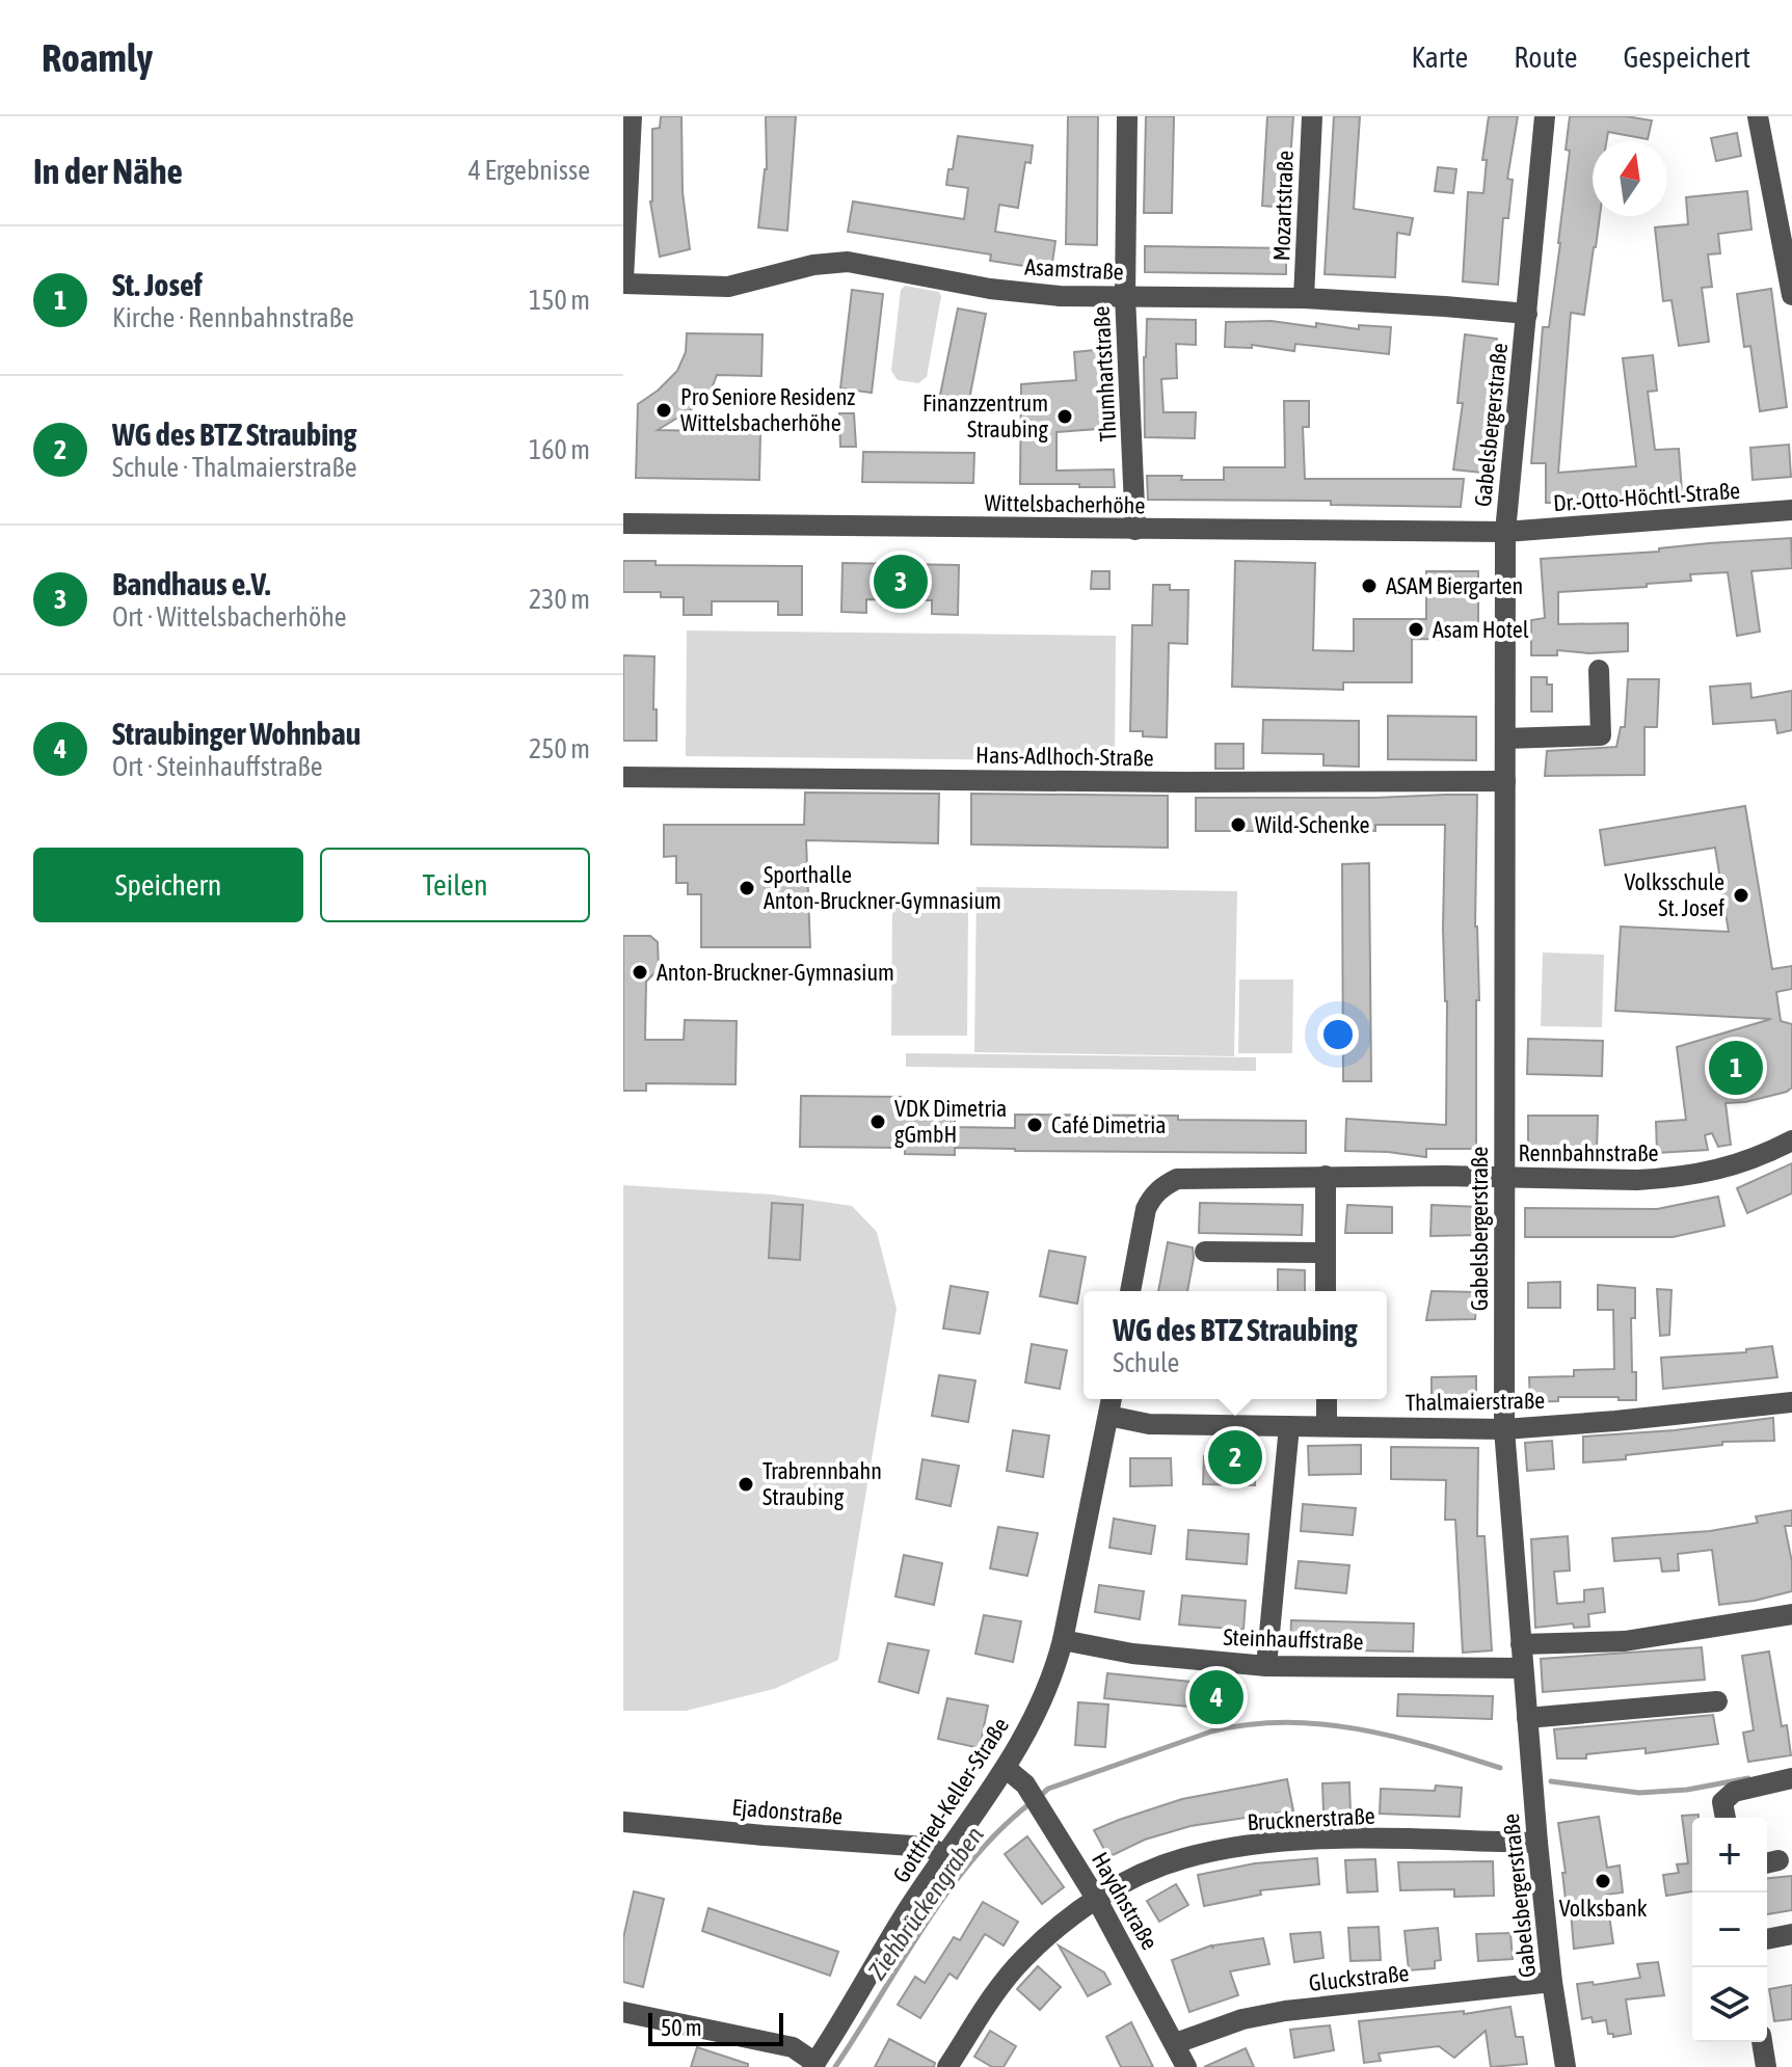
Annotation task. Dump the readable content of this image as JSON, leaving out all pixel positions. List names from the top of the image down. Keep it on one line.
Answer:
{"streets":{"street":["Mozartstraße","Asamstraße","Thumhartstraße","Gabelsbergerstraße","Dr.-Otto-Höchtl-Straße","Wittelsbacherhöhe","Hans-Adlhoch-Straße","Rennbahnstraße","Thalmaierstraße","Steinhauffstraße","Gottfried-Keller-Straße","Ejadonstraße","Brucknerstraße","Haydnstraße","Gluckstraße"]},"crossings":[["Mozartstraße","Asamstraße"],["Asamstraße","Thumhartstraße"],["Asamstraße","Gabelsbergerstraße"],["Thumhartstraße","Wittelsbacherhöhe"],["Gabelsbergerstraße","Dr.-Otto-Höchtl-Straße"],["Gabelsbergerstraße","Wittelsbacherhöhe"],["Gabelsbergerstraße","Hans-Adlhoch-Straße"],["Gabelsbergerstraße","Rennbahnstraße"],["Gabelsbergerstraße","Thalmaierstraße"],["Gabelsbergerstraße","Steinhauffstraße"],["Gabelsbergerstraße","Brucknerstraße"],["Gabelsbergerstraße","Gluckstraße"],["Dr.-Otto-Höchtl-Straße","Wittelsbacherhöhe"],["Thalmaierstraße","Gottfried-Keller-Straße"],["Steinhauffstraße","Gottfried-Keller-Straße"],["Gottfried-Keller-Straße","Ejadonstraße"],["Gottfried-Keller-Straße","Haydnstraße"],["Brucknerstraße","Haydnstraße"],["Haydnstraße","Gluckstraße"]],"water":["Ziehbrückengraben"],"places":["Pro Seniore Residenz Wittelsbacherhöhe","Finanzzentrum Straubing","ASAM Biergarten","Asam Hotel","Wild-Schenke","Sporthalle Anton-Bruckner-Gymnasium","Volksschule St. Josef","Anton-Bruckner-Gymnasium","VDK Dimetria gGmbH","Café Dimetria","Trabrennbahn Straubing","Volksbank"],"scale_bar":"50 m","north":"top","page":{"header":"Roamly","nav":["Karte","Route","Gespeichert"],"heading":["In der Nähe","4 Ergebnisse"],"list":[{"mark":"1","name":"St. Josef","note":"Kirche · Rennbahnstraße","value":"150 m"},{"mark":"2","name":"WG des BTZ Straubing","note":"Schule · Thalmaierstraße","value":"160 m"},{"mark":"3","name":"Bandhaus e.V.","note":"Ort · Wittelsbacherhöhe","value":"230 m"},{"mark":"4","name":"Straubinger Wohnbau","note":"Ort · Steinhauffstraße","value":"250 m"}],"pins":["3","1","2","4"],"buttons":["Speichern","Teilen"],"popup":["WG des BTZ Straubing","Schule"],"map_buttons":["+","−"],"scale":"50 m"}}
